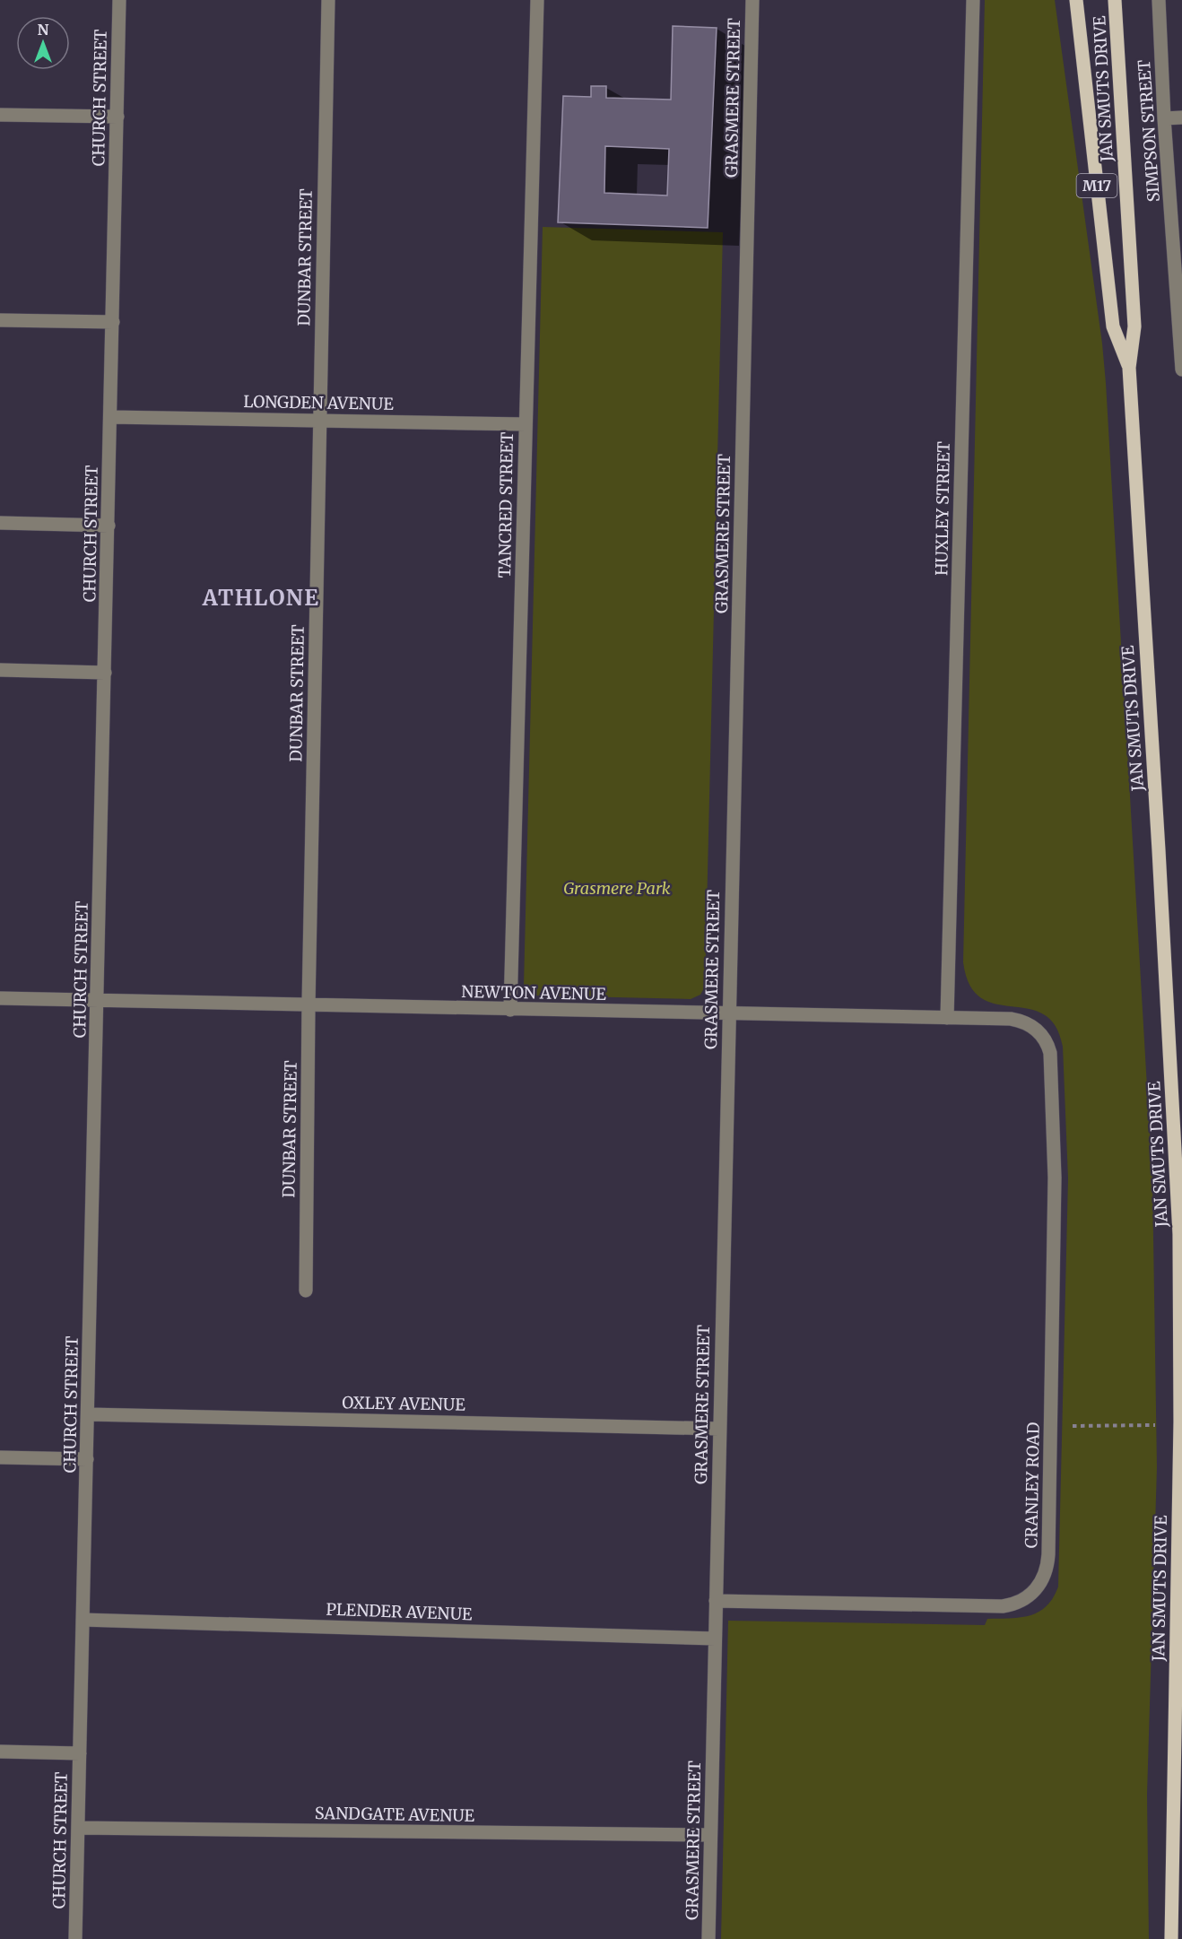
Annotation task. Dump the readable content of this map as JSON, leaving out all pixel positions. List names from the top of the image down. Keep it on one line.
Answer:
{"streets":{"main road":["JAN SMUTS DRIVE","M17"],"street":["CHURCH STREET","GRASMERE STREET","SIMPSON STREET","DUNBAR STREET","LONGDEN AVENUE","TANCRED STREET","HUXLEY STREET","NEWTON AVENUE","OXLEY AVENUE","CRANLEY ROAD","PLENDER AVENUE","SANDGATE AVENUE"]},"crossings":[["CHURCH STREET","LONGDEN AVENUE"],["CHURCH STREET","NEWTON AVENUE"],["CHURCH STREET","OXLEY AVENUE"],["CHURCH STREET","PLENDER AVENUE"],["CHURCH STREET","SANDGATE AVENUE"],["GRASMERE STREET","NEWTON AVENUE"],["GRASMERE STREET","OXLEY AVENUE"],["GRASMERE STREET","CRANLEY ROAD"],["GRASMERE STREET","PLENDER AVENUE"],["GRASMERE STREET","SANDGATE AVENUE"],["DUNBAR STREET","LONGDEN AVENUE"],["DUNBAR STREET","NEWTON AVENUE"],["LONGDEN AVENUE","TANCRED STREET"],["TANCRED STREET","NEWTON AVENUE"],["HUXLEY STREET","NEWTON AVENUE"],["NEWTON AVENUE","CRANLEY ROAD"]],"districts":["ATHLONE"],"parks":["Grasmere Park"],"north":"top"}
